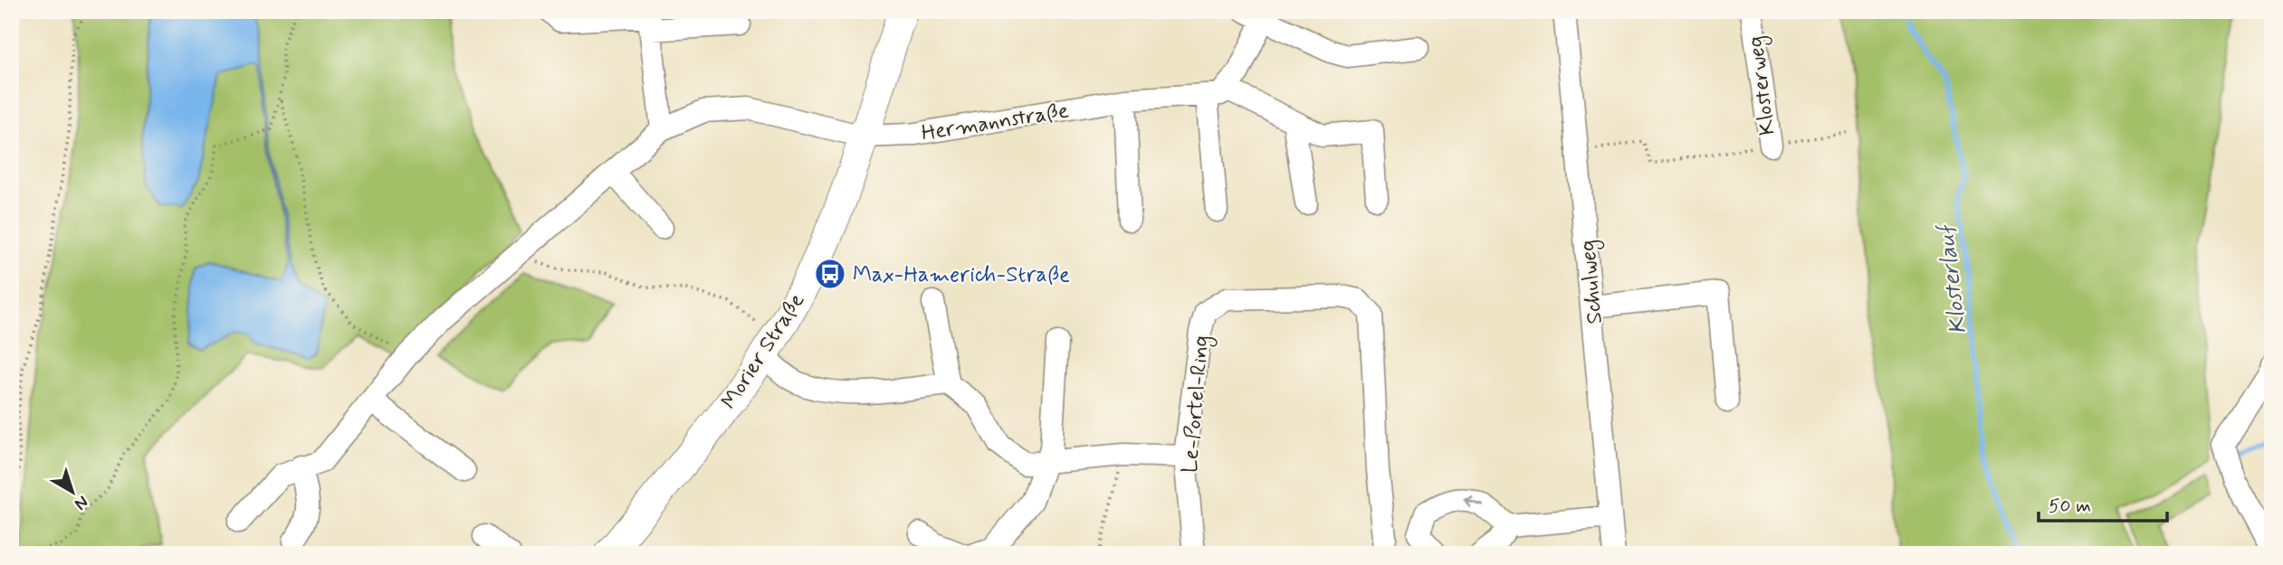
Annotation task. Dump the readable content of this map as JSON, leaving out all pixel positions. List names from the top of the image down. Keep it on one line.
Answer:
{"streets":{"main road":["Morier Straße"],"street":["Klosterweg","Hermannstraße","Schulweg","Le-Portel-Ring"]},"crossings":[["Klosterweg","Schulweg"],["Hermannstraße","Morier Straße"]],"water":["Klosterlauf"],"places":{"bus stop":["Max-Hamerich-Straße"]},"scale_bar":"50 m","north":"bottom right"}
